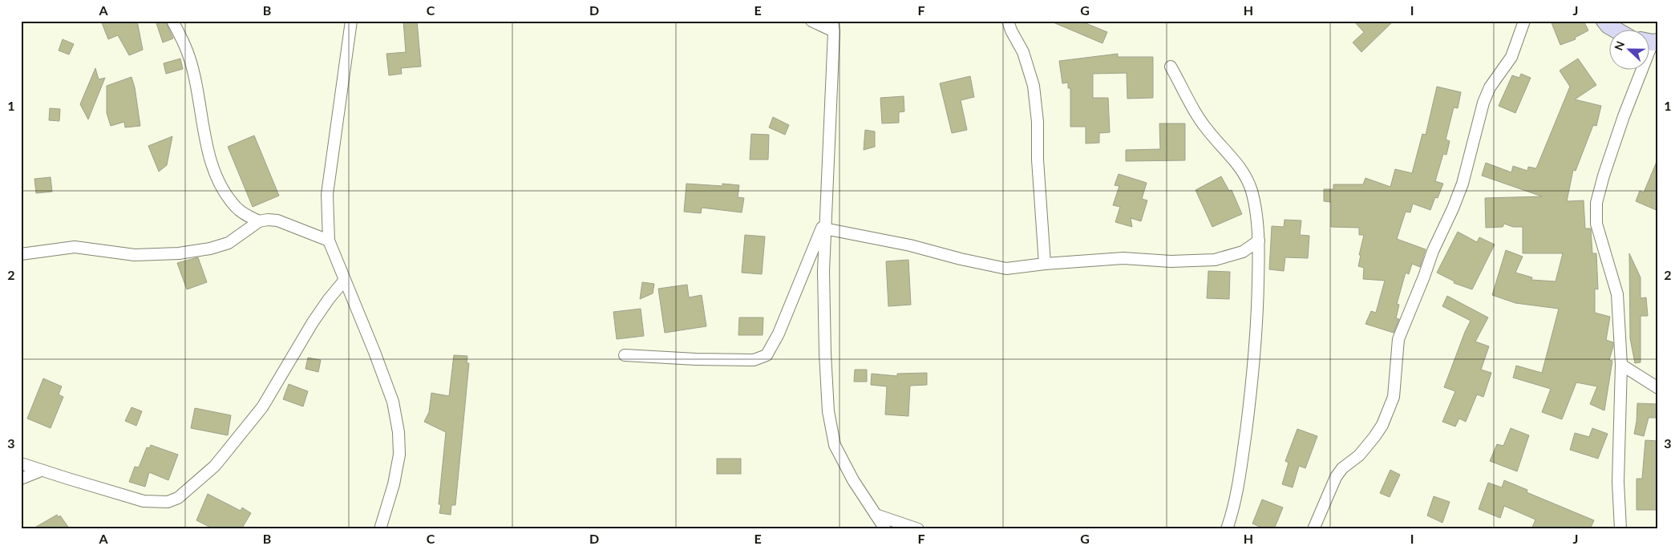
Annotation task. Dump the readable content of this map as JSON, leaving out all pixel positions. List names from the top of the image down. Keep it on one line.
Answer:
{"north":"left","grid":{"columns":["A","B","C","D","E","F","G","H","I","J"],"rows":["1","2","3"]}}
